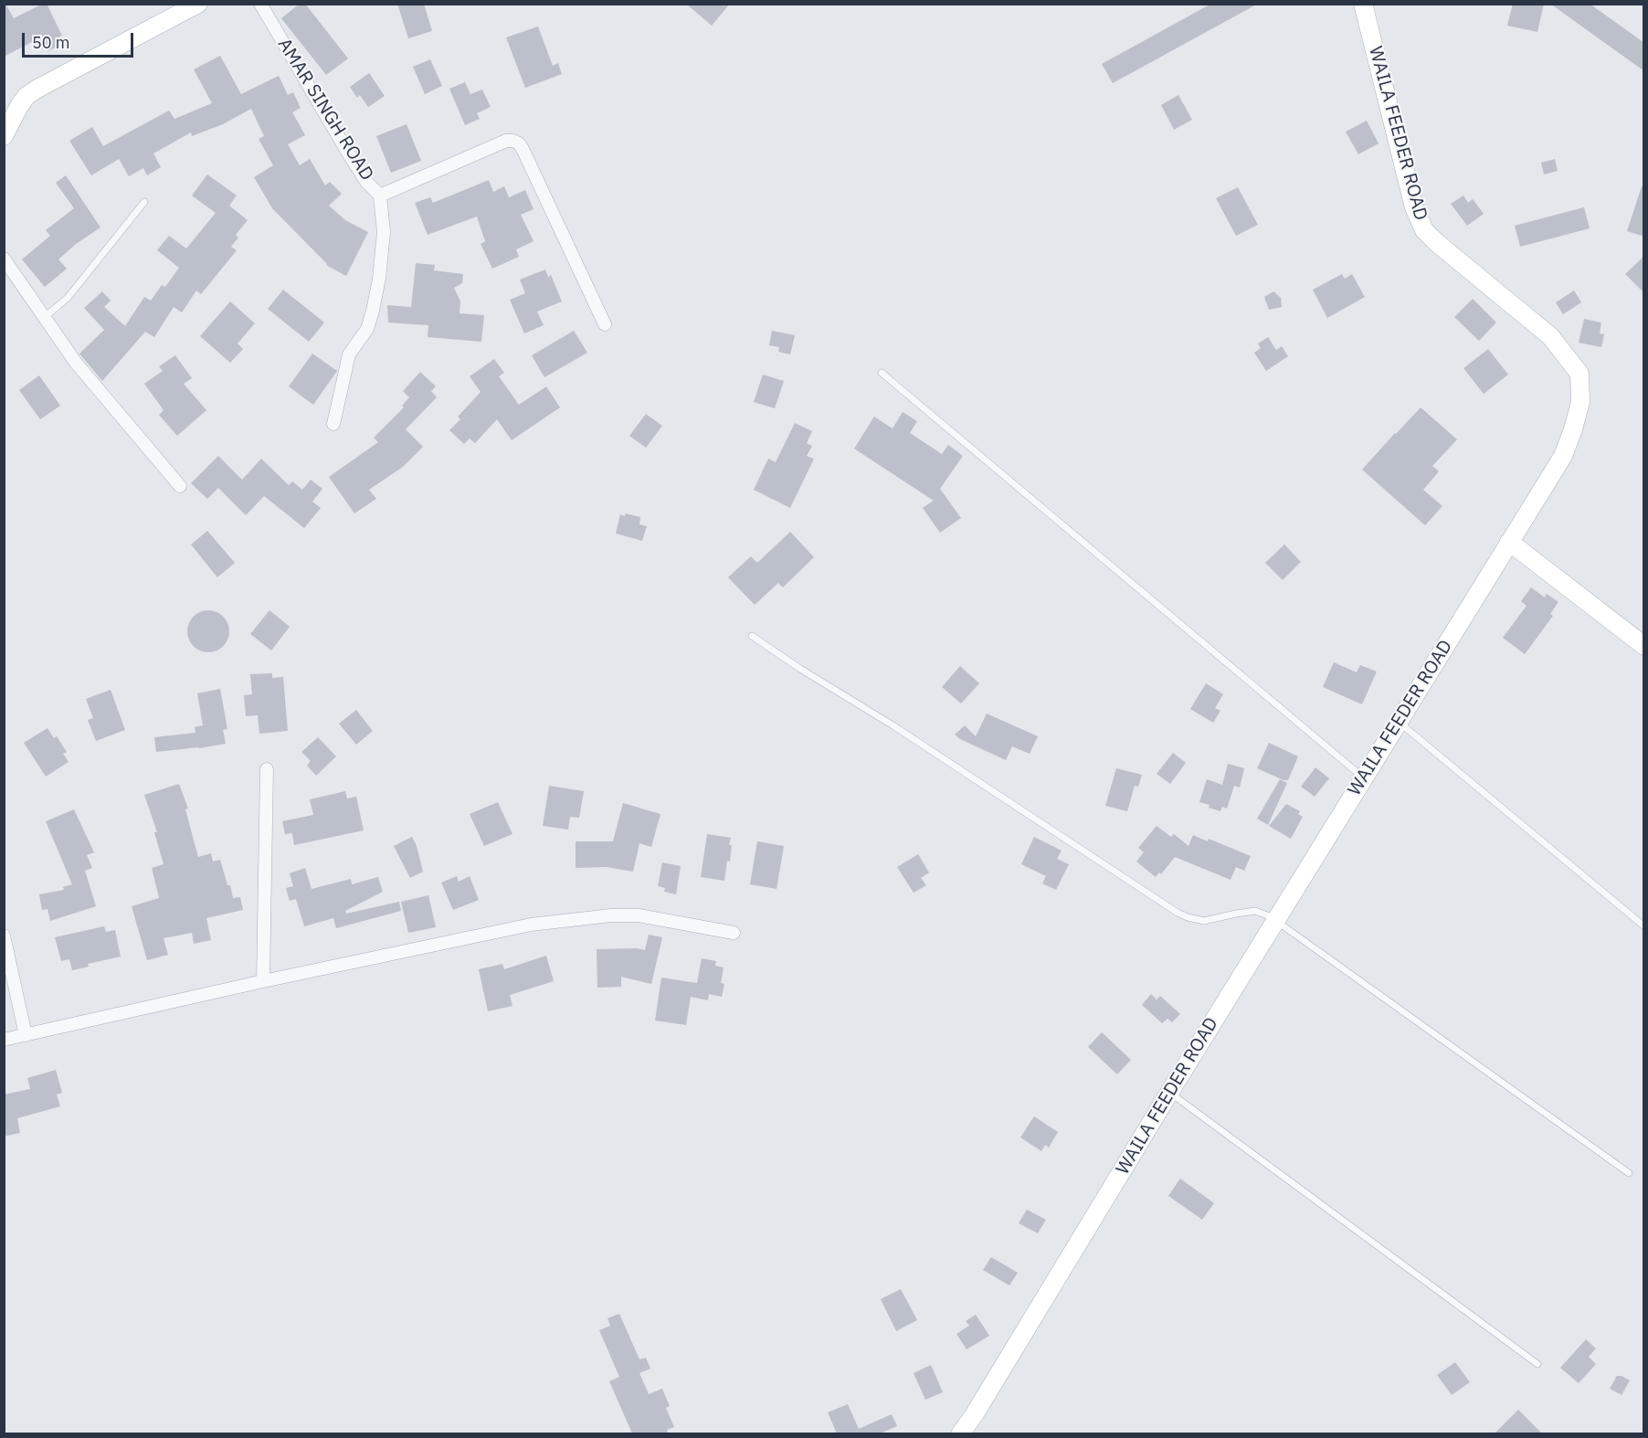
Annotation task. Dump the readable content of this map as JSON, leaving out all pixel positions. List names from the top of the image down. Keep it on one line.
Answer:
{"streets":{"street":["AMAR SINGH ROAD","WAILA FEEDER ROAD"]},"scale_bar":"50 m"}
